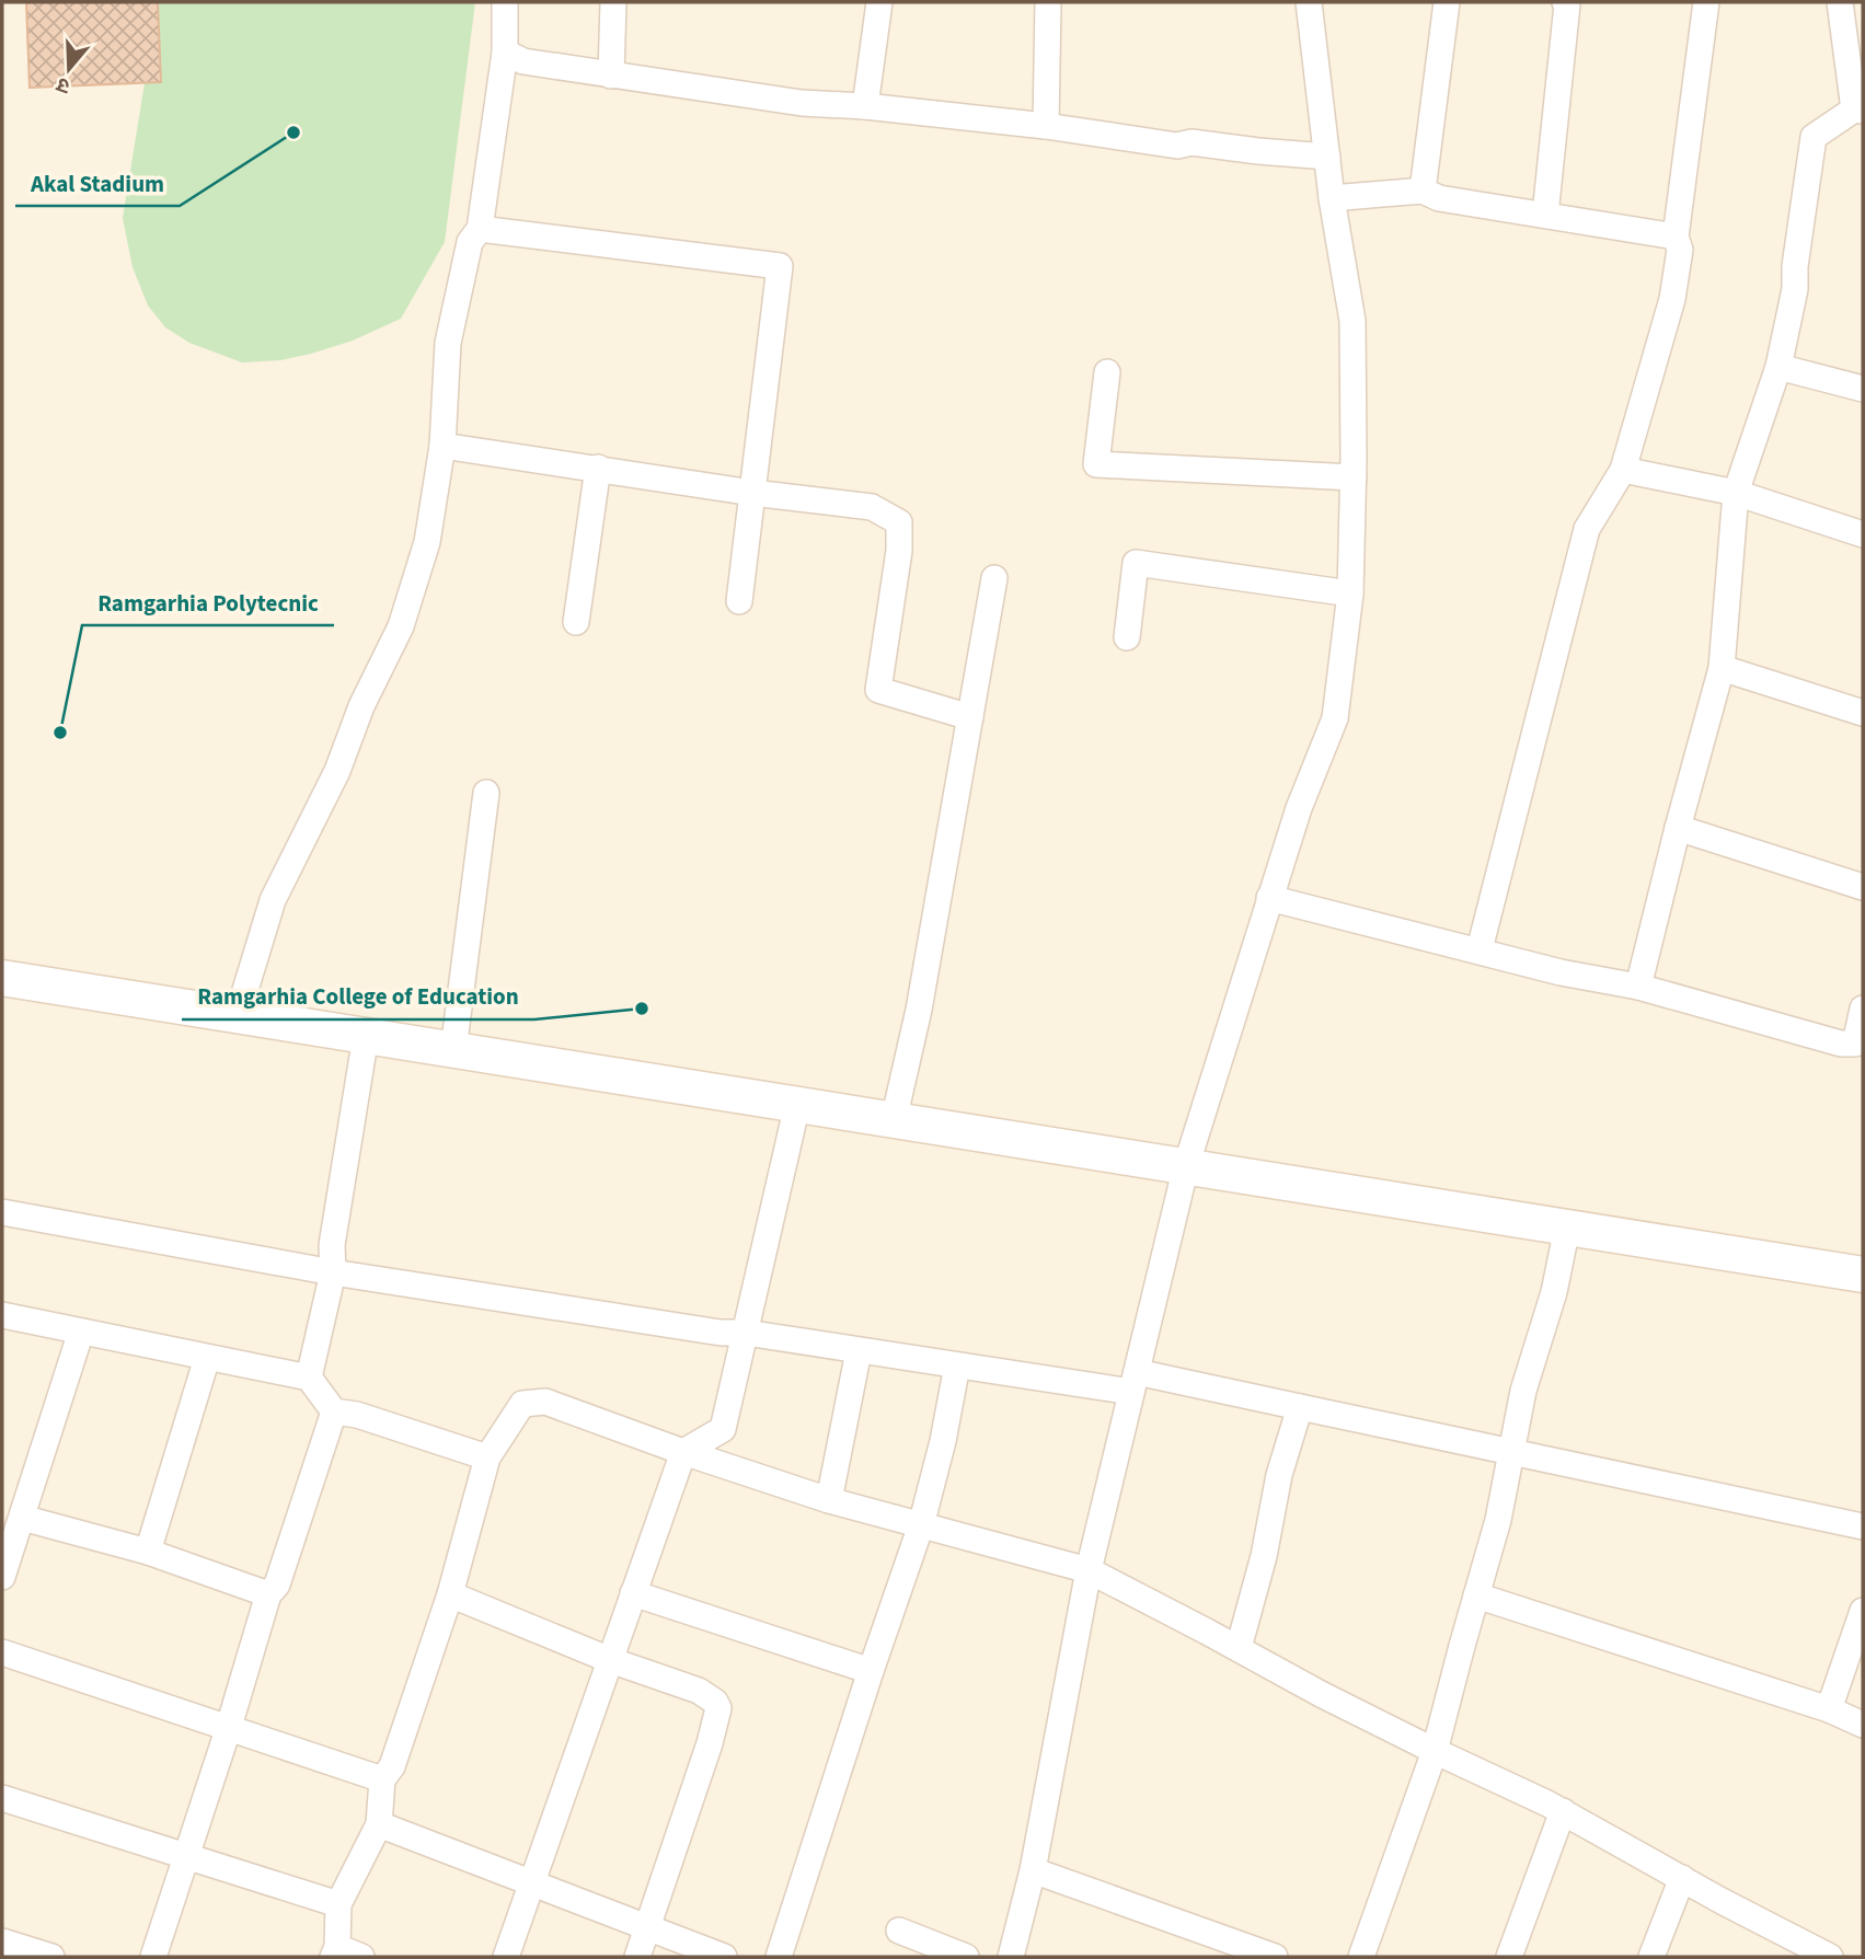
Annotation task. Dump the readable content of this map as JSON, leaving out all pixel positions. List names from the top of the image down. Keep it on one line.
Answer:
{"places":["Akal Stadium","Ramgarhia Polytecnic","Ramgarhia College of Education"],"north":"bottom"}
